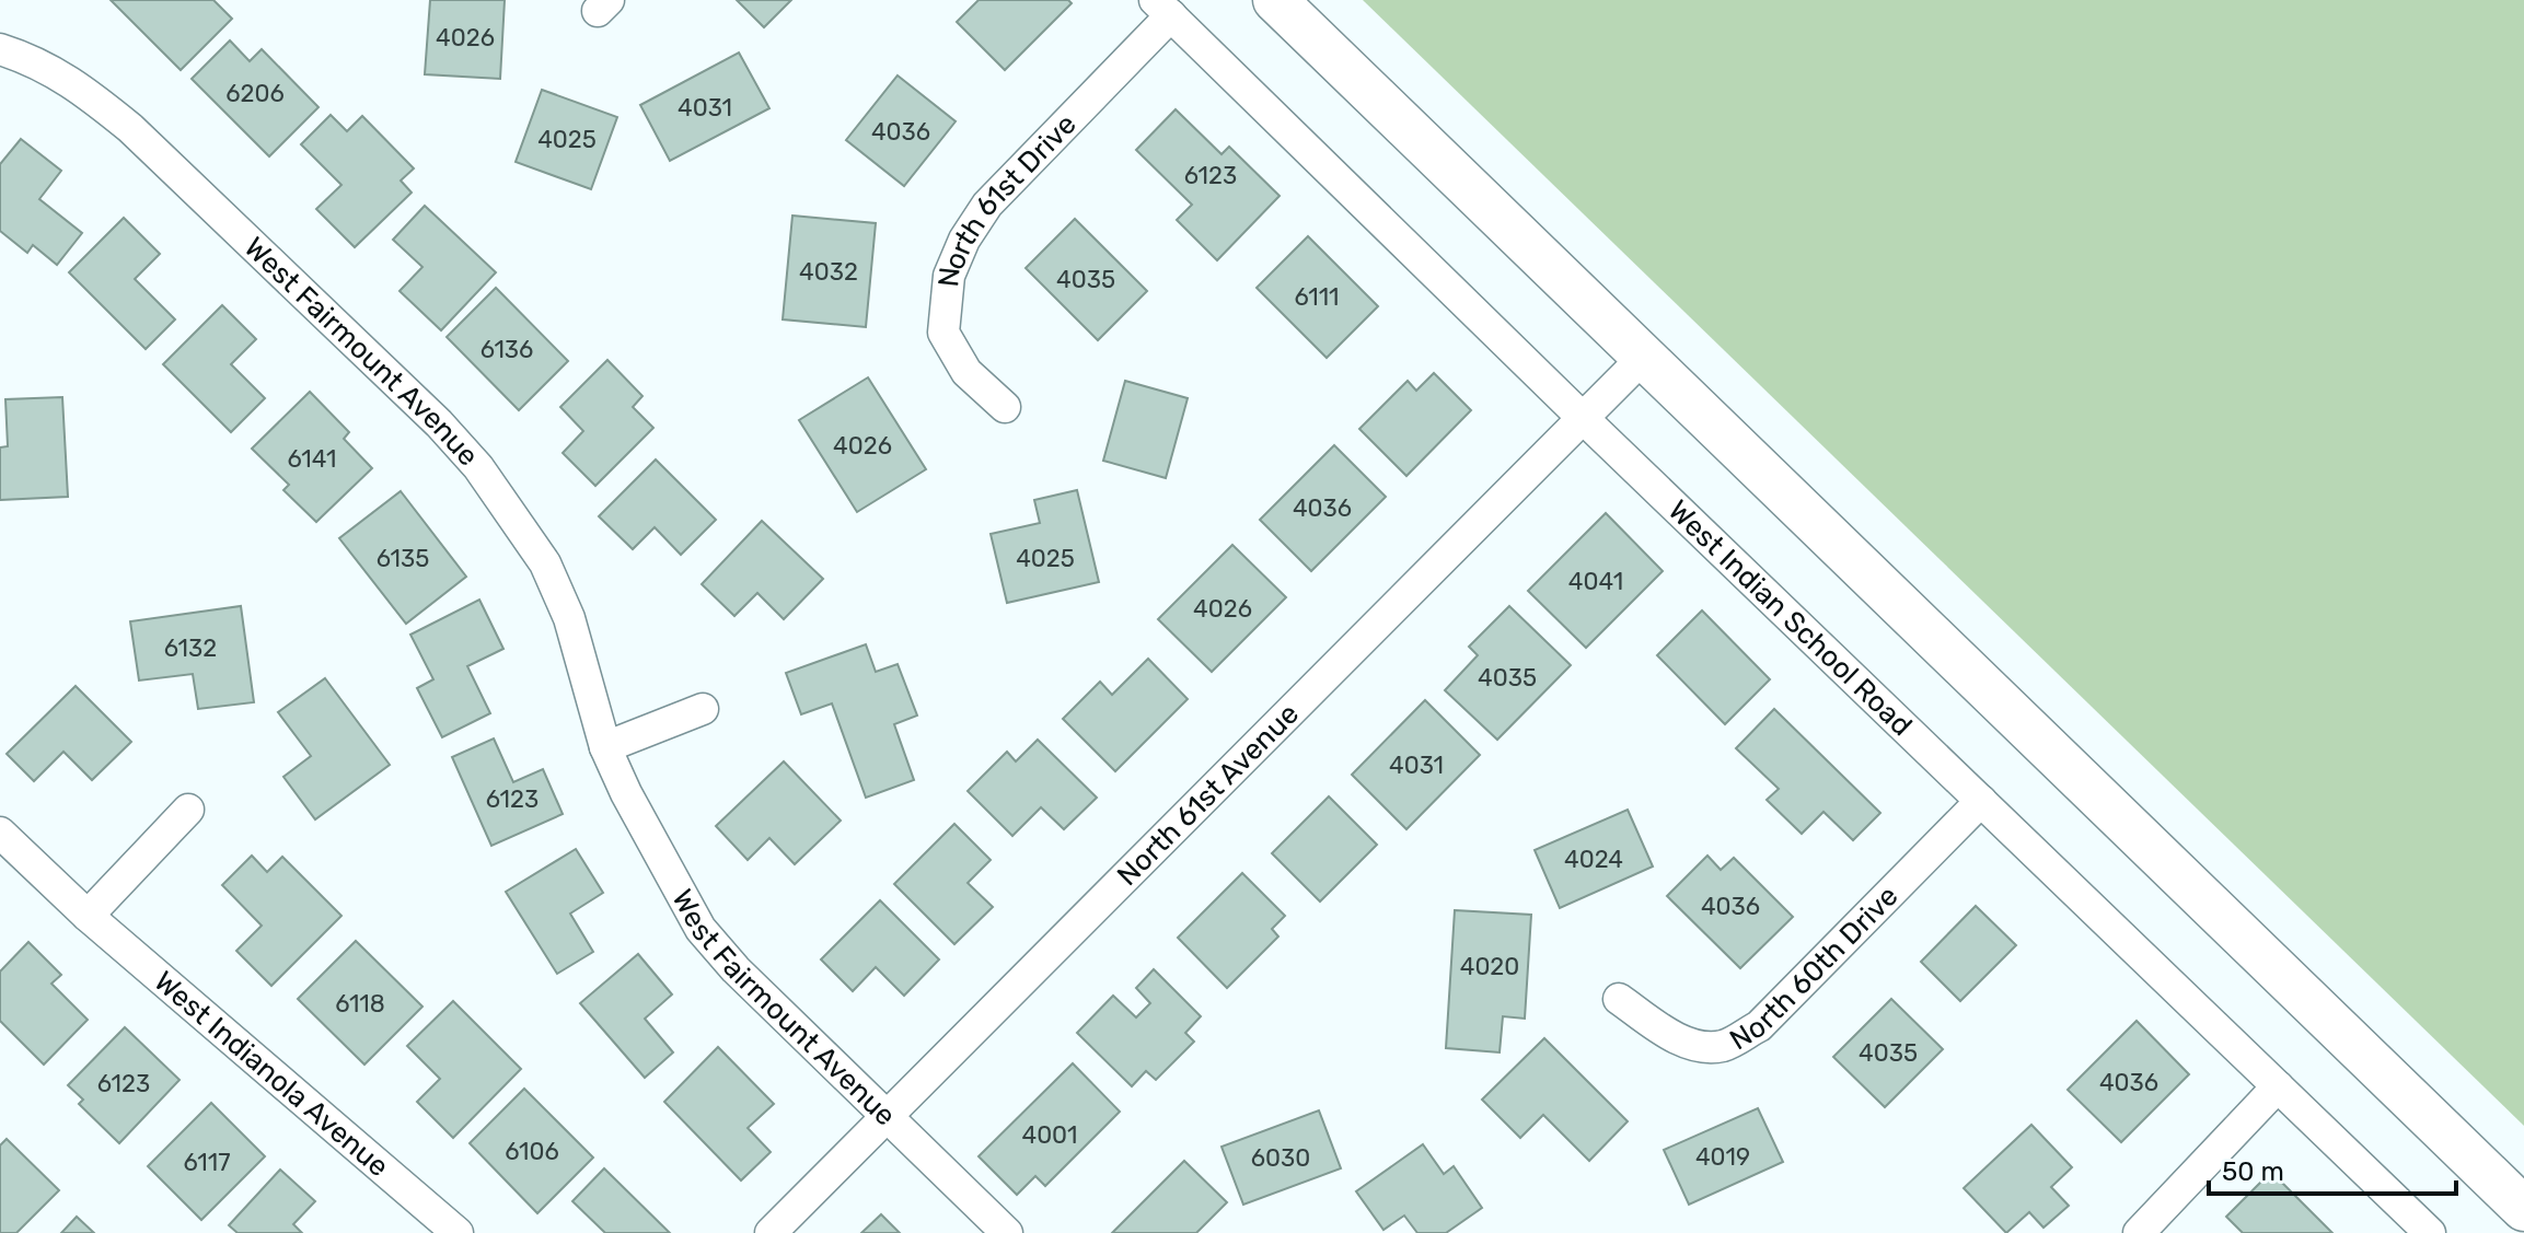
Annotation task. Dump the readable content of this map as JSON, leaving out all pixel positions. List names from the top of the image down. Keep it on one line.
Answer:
{"streets":{"street":["North 61st Drive","West Fairmount Avenue","West Indian School Road","North 61st Avenue","North 60th Drive","West Indianola Avenue"]},"crossings":[["North 61st Drive","West Indian School Road"],["West Fairmount Avenue","North 61st Avenue"],["West Indian School Road","North 61st Avenue"],["West Indian School Road","North 60th Drive"]],"house_numbers":["4026","6206","4031","4036","4025","6123","4032","4035","6111","6136","4026","6141","4036","6135","4025","4041","4026","6132","4035","4031","6123","4024","4036","4020","6118","4035","4036","6123","4001","6106","4019","6030","6117"],"scale_bar":"50 m"}
